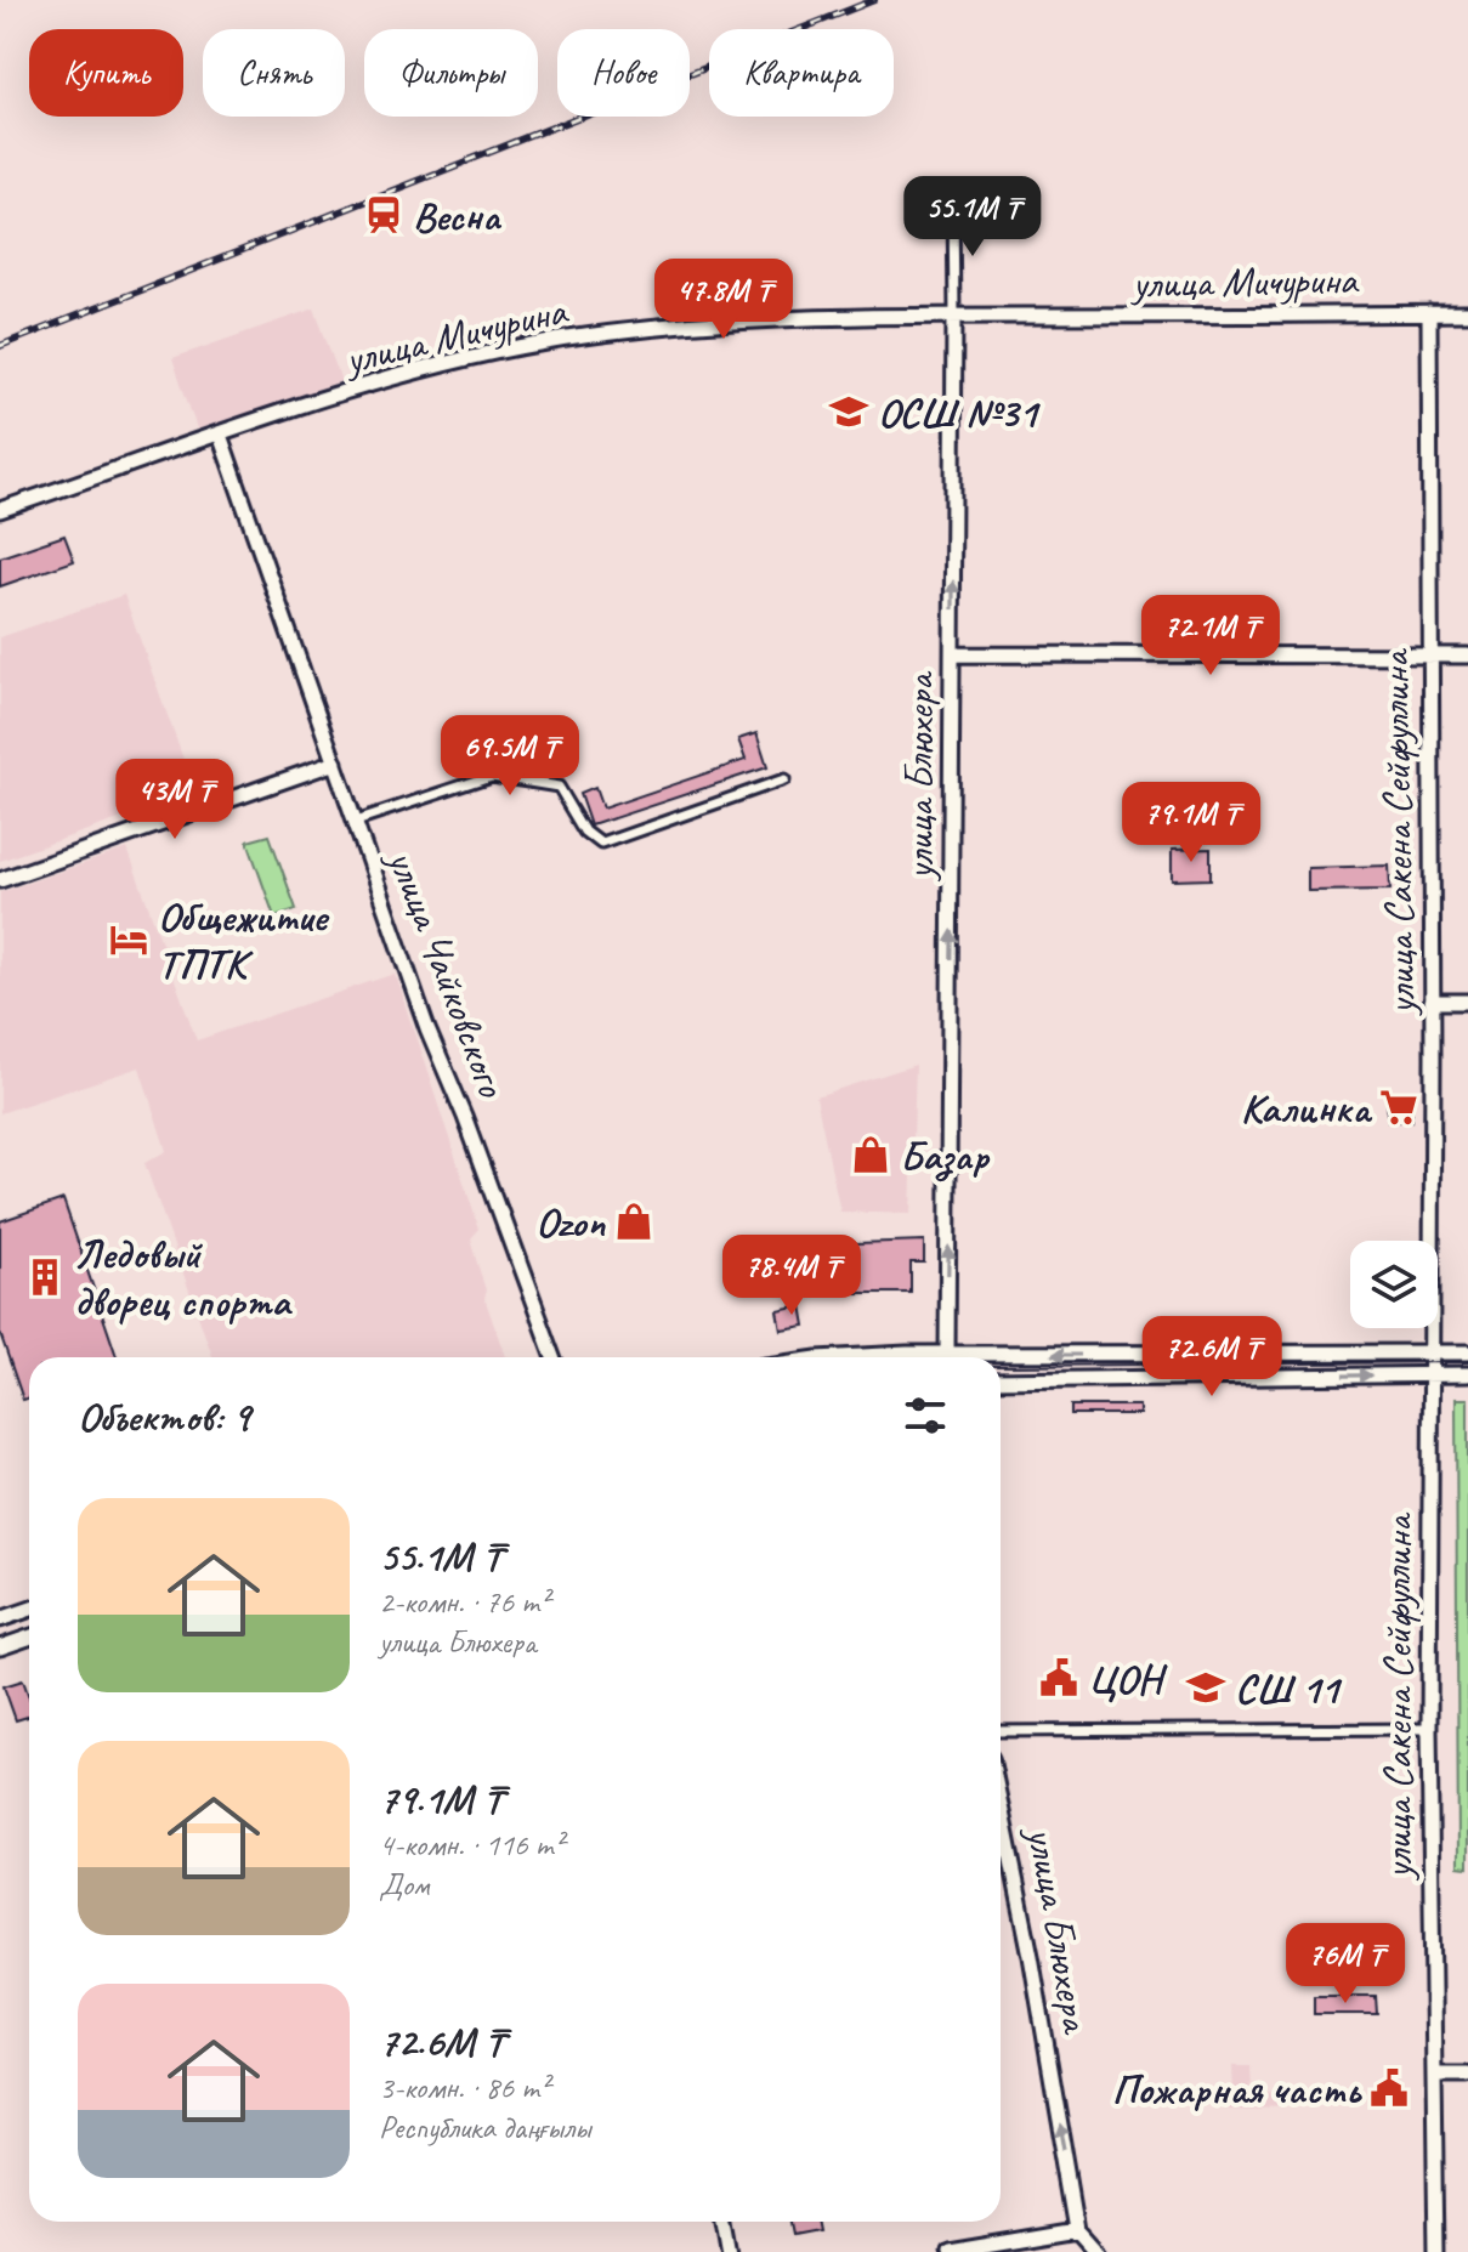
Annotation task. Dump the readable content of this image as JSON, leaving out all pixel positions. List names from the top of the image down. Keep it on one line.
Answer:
{"streets":{"street":["улица Мичурина","улица Блюхера","улица Сакена Сейфуллина","улица Чайковского"]},"crossings":[["улица Мичурина","улица Блюхера"],["улица Мичурина","улица Сакена Сейфуллина"],["улица Мичурина","улица Чайковского"]],"one_way":["улица Блюхера"],"places":{"station":["Весна"],"school or university":["ОСШ №31","СШ 11"],"hotel":["Общежитие ТПТК"],"supermarket":["Калинка"],"shop":["Базар","Ozon"],"building":["Ледовый дворец спорта"],"public building":["ЦОН","Пожарная часть"]},"page":{"chip":["Купить","Снять","Фильтры","Новое","Квартира"],"price":["55.1M ₸","47.8M ₸","72.1M ₸","69.5M ₸","43M ₸","79.1M ₸","78.4M ₸","72.6M ₸","76M ₸"],"heading":"Объектов: 9","list":[{"name":"55.1M ₸","note":"2-комн. · 76 m² · улица Блюхера"},{"name":"79.1M ₸","note":"4-комн. · 116 m² · Дом"},{"name":"72.6M ₸","note":"3-комн. · 86 m² · Республика даңғылы"}]}}
